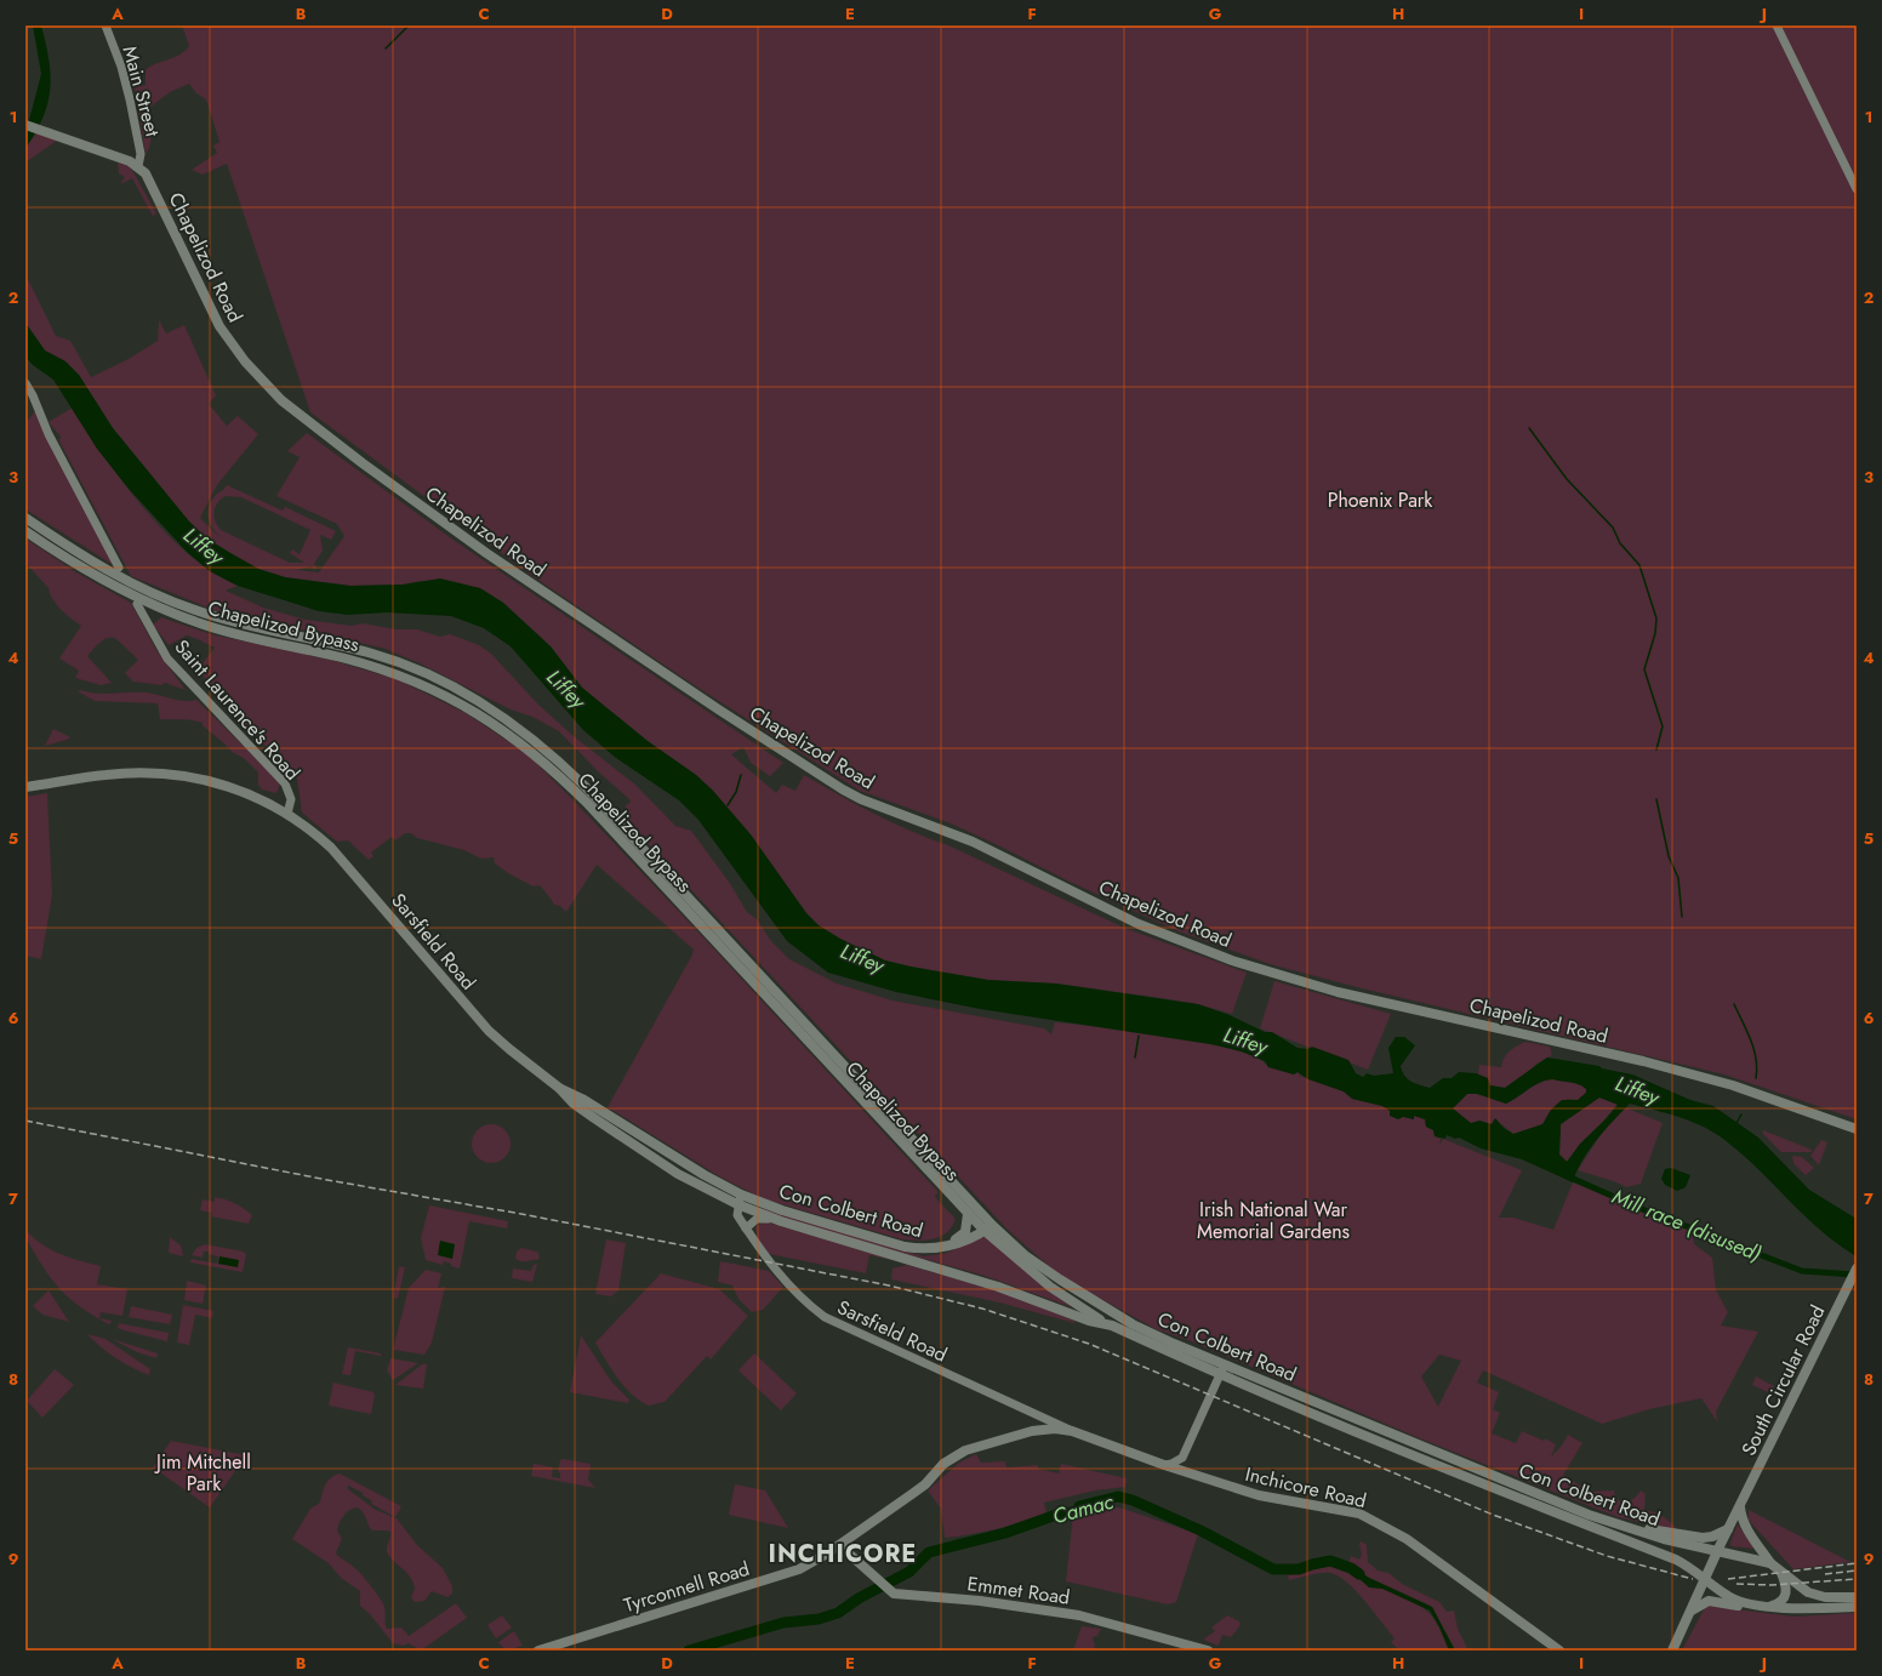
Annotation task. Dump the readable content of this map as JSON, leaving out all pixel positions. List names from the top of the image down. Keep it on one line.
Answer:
{"streets":{"main road":["Chapelizod Road","Chapelizod Bypass","Sarsfield Road","Con Colbert Road","South Circular Road","Inchicore Road","Tyrconnell Road","Emmet Road"],"street":["Main Street","Saint Laurence's Road"]},"crossings":[["Main Street","Chapelizod Road"],["Chapelizod Bypass","Con Colbert Road"],["Saint Laurence's Road","Sarsfield Road"],["Sarsfield Road","Con Colbert Road"],["Sarsfield Road","Inchicore Road"],["Con Colbert Road","South Circular Road"],["Inchicore Road","Tyrconnell Road"],["Tyrconnell Road","Emmet Road"]],"districts":["INCHICORE"],"water":["Liffey","Mill race (disused)","Camac"],"parks":["Phoenix Park","Irish National War Memorial Gardens","Jim Mitchell Park"],"grid":{"columns":["A","B","C","D","E","F","G","H","I","J"],"rows":["1","2","3","4","5","6","7","8","9"]}}
